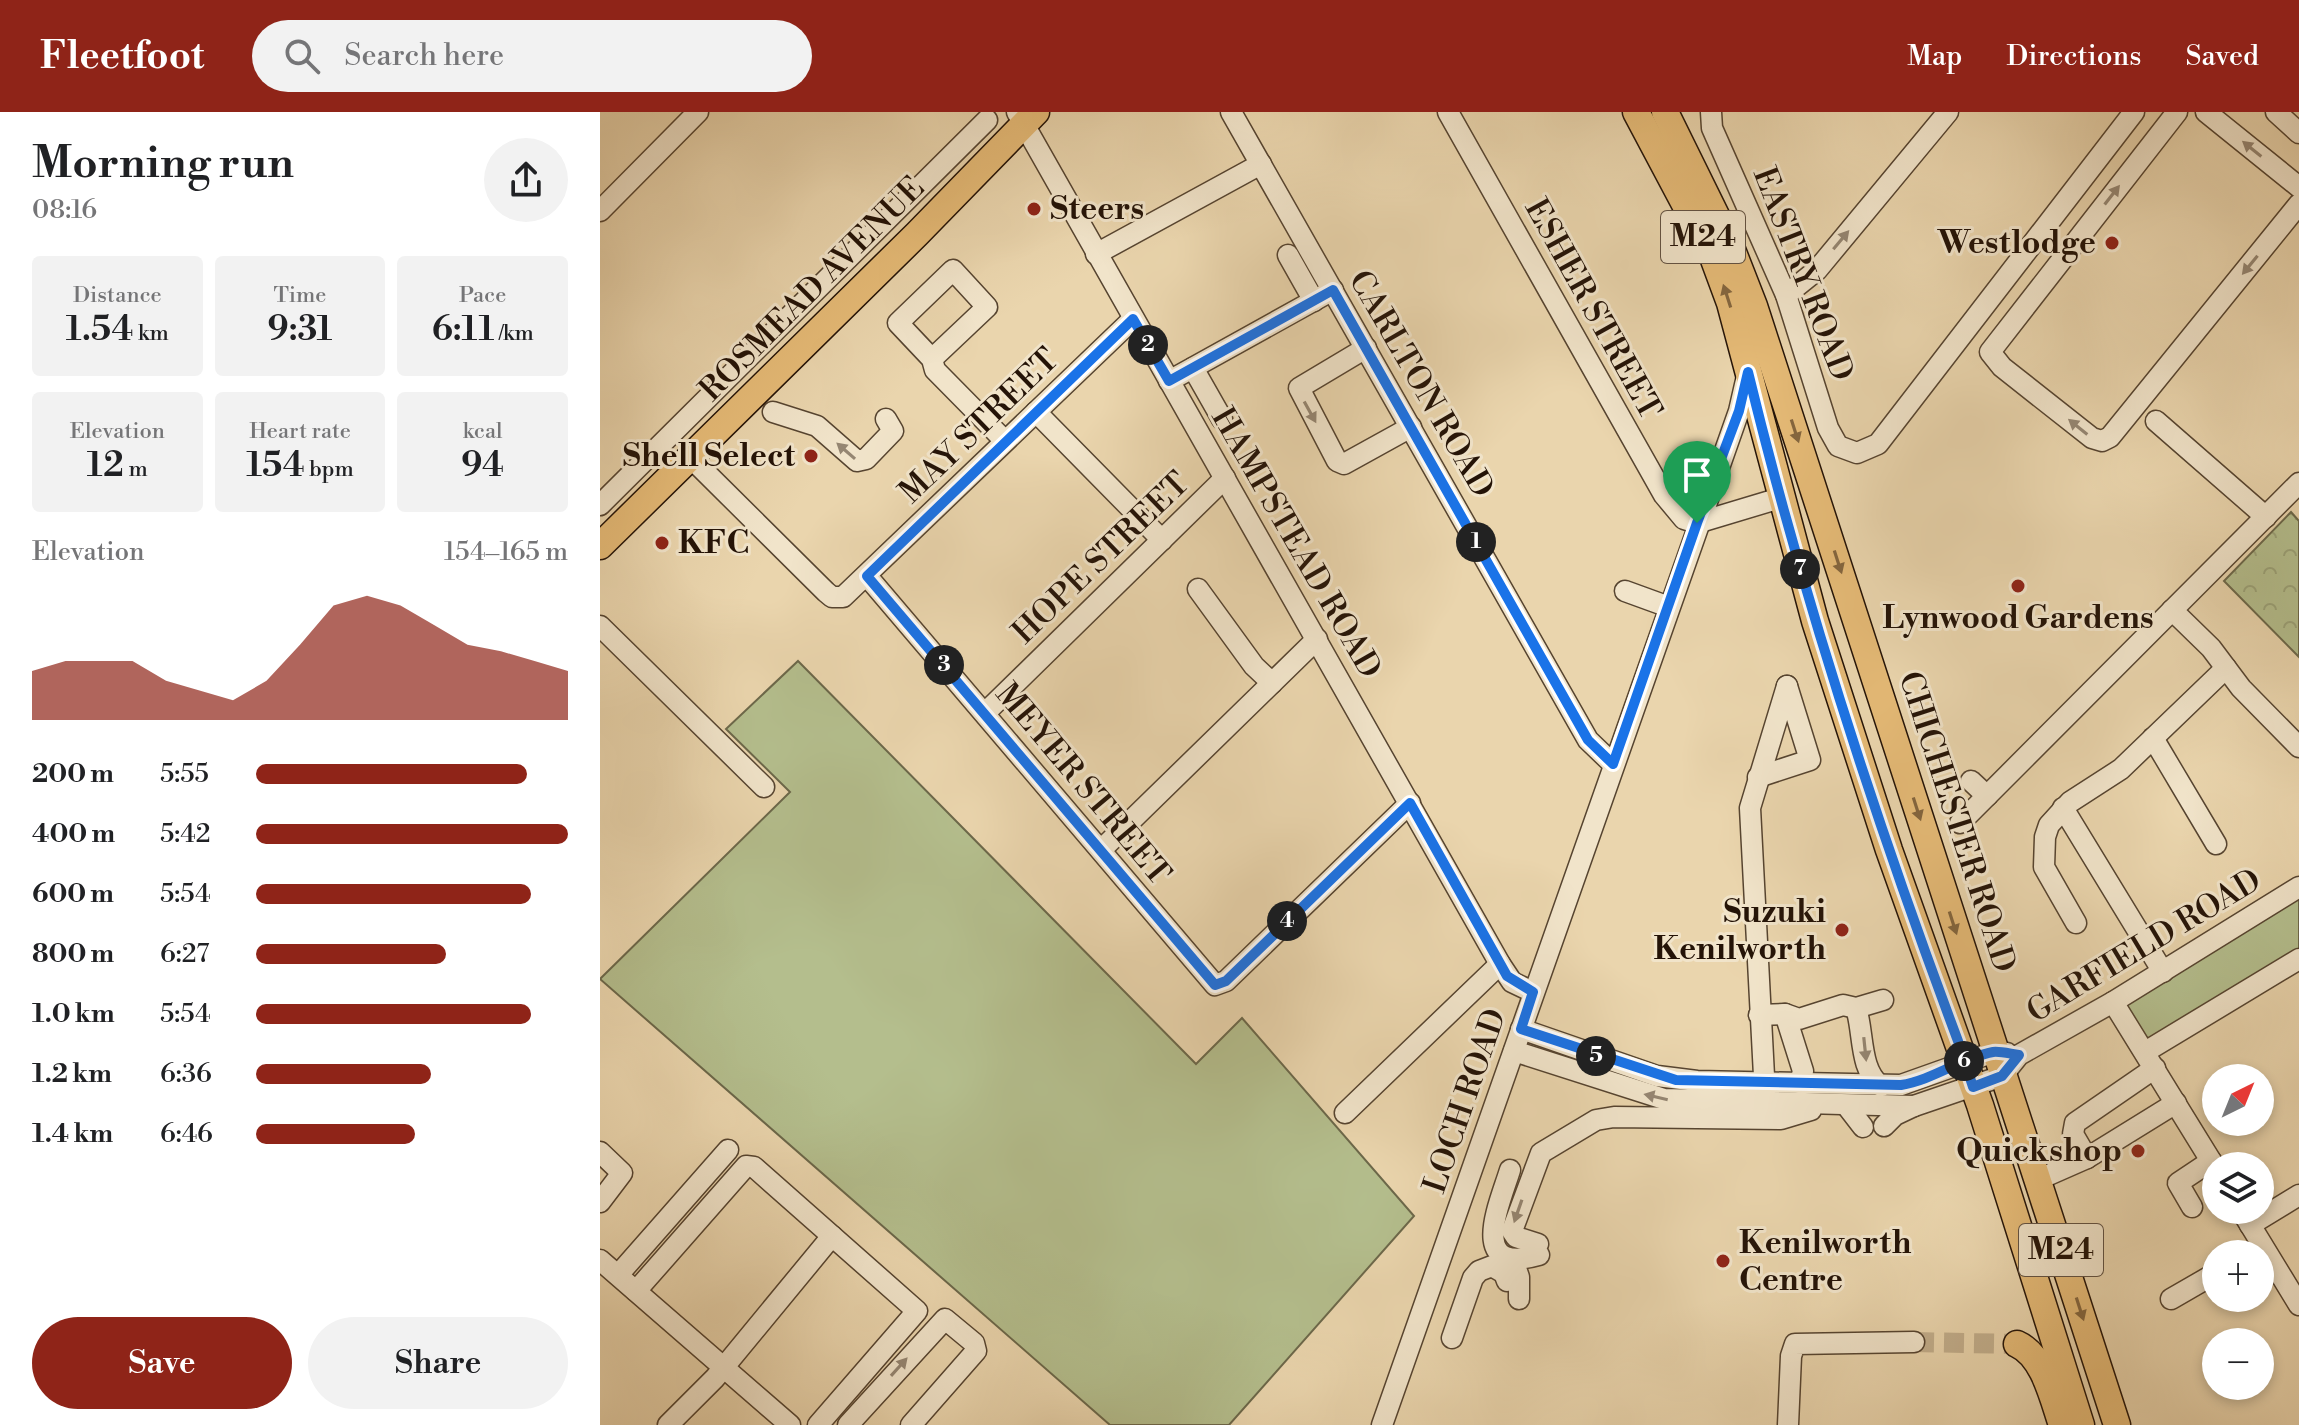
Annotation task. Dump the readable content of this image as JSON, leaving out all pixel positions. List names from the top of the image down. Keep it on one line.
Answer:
{"streets":{"main road":["M24","ROSMEAD AVENUE","CHICHESTER ROAD"],"street":["EASTRY ROAD","ESHER STREET","CARLTON ROAD","MAY STREET","HAMPSTEAD ROAD","HOPE STREET","MEYER STREET","GARFIELD ROAD","LOCH ROAD"]},"crossings":[["M24","GARFIELD ROAD"],["M24","LOCH ROAD"],["ROSMEAD AVENUE","HAMPSTEAD ROAD"],["ESHER STREET","LOCH ROAD"],["CARLTON ROAD","LOCH ROAD"],["MAY STREET","HAMPSTEAD ROAD"],["MAY STREET","MEYER STREET"],["HAMPSTEAD ROAD","HOPE STREET"],["HAMPSTEAD ROAD","MEYER STREET"],["HAMPSTEAD ROAD","LOCH ROAD"],["HOPE STREET","MEYER STREET"],["CHICHESTER ROAD","GARFIELD ROAD"],["GARFIELD ROAD","LOCH ROAD"]],"places":["Steers","Westlodge","Shell Select","KFC","Lynwood Gardens","Suzuki Kenilworth","Quickshop","Kenilworth Centre"],"north":"top right","page":{"header":"Fleetfoot","search":"Search here","nav":["Map","Directions","Saved"],"heading":["Morning run","08:16"],"stats":[["Distance","1.54 km"],["Time","9:31"],["Pace","6:11 /km"],["Elevation","12 m"],["Heart rate","154 bpm"],["kcal","94"]],"pins":["2","1","7","3","4","5","6"],"chart":["Elevation","154–165 m"],"list":[{"name":"200 m","note":"5:55"},{"name":"400 m","note":"5:42"},{"name":"600 m","note":"5:54"},{"name":"800 m","note":"6:27"},{"name":"1.0 km","note":"5:54"},{"name":"1.2 km","note":"6:36"},{"name":"1.4 km","note":"6:46"}],"map_buttons":["+","−"],"buttons":["Save","Share"]}}
